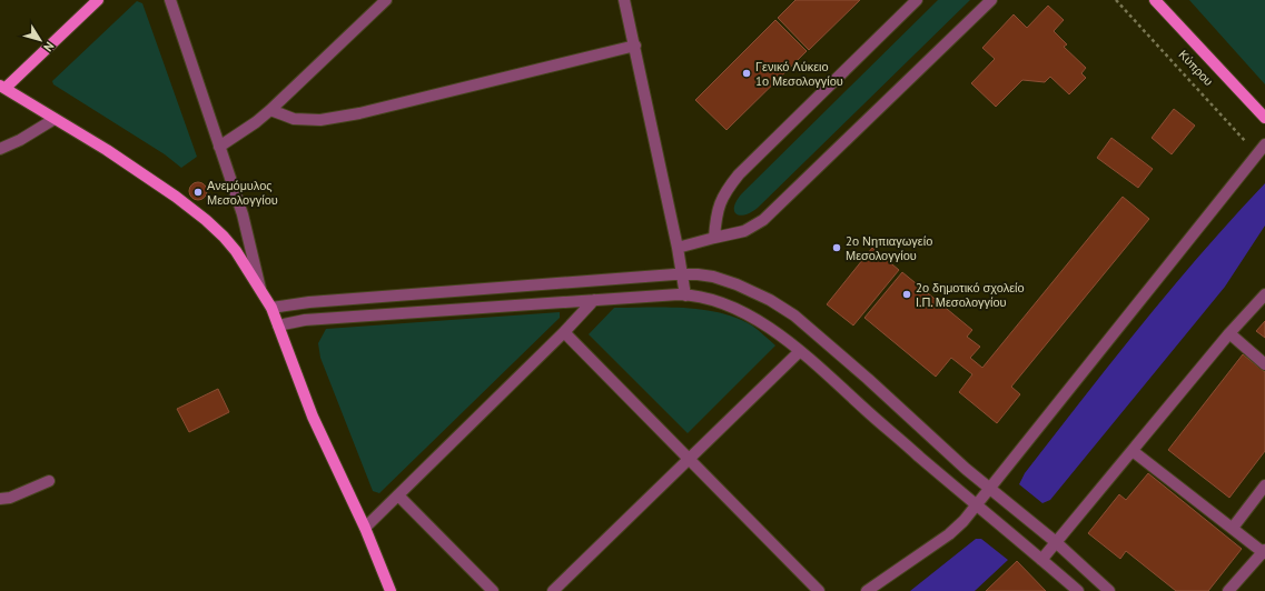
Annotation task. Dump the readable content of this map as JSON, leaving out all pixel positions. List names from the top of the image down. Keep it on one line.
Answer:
{"streets":{"main road":["Κύπρου"]},"places":["Γενικό Λύκειο 1ο Μεσολογγίου","Ανεμόμυλος Μεσολογγίου","2ο Νηπιαγωγείο Μεσολογγίου","2ο δημοτικό σχολείο Ι.Π. Μεσολογγίου"],"north":"bottom right"}
